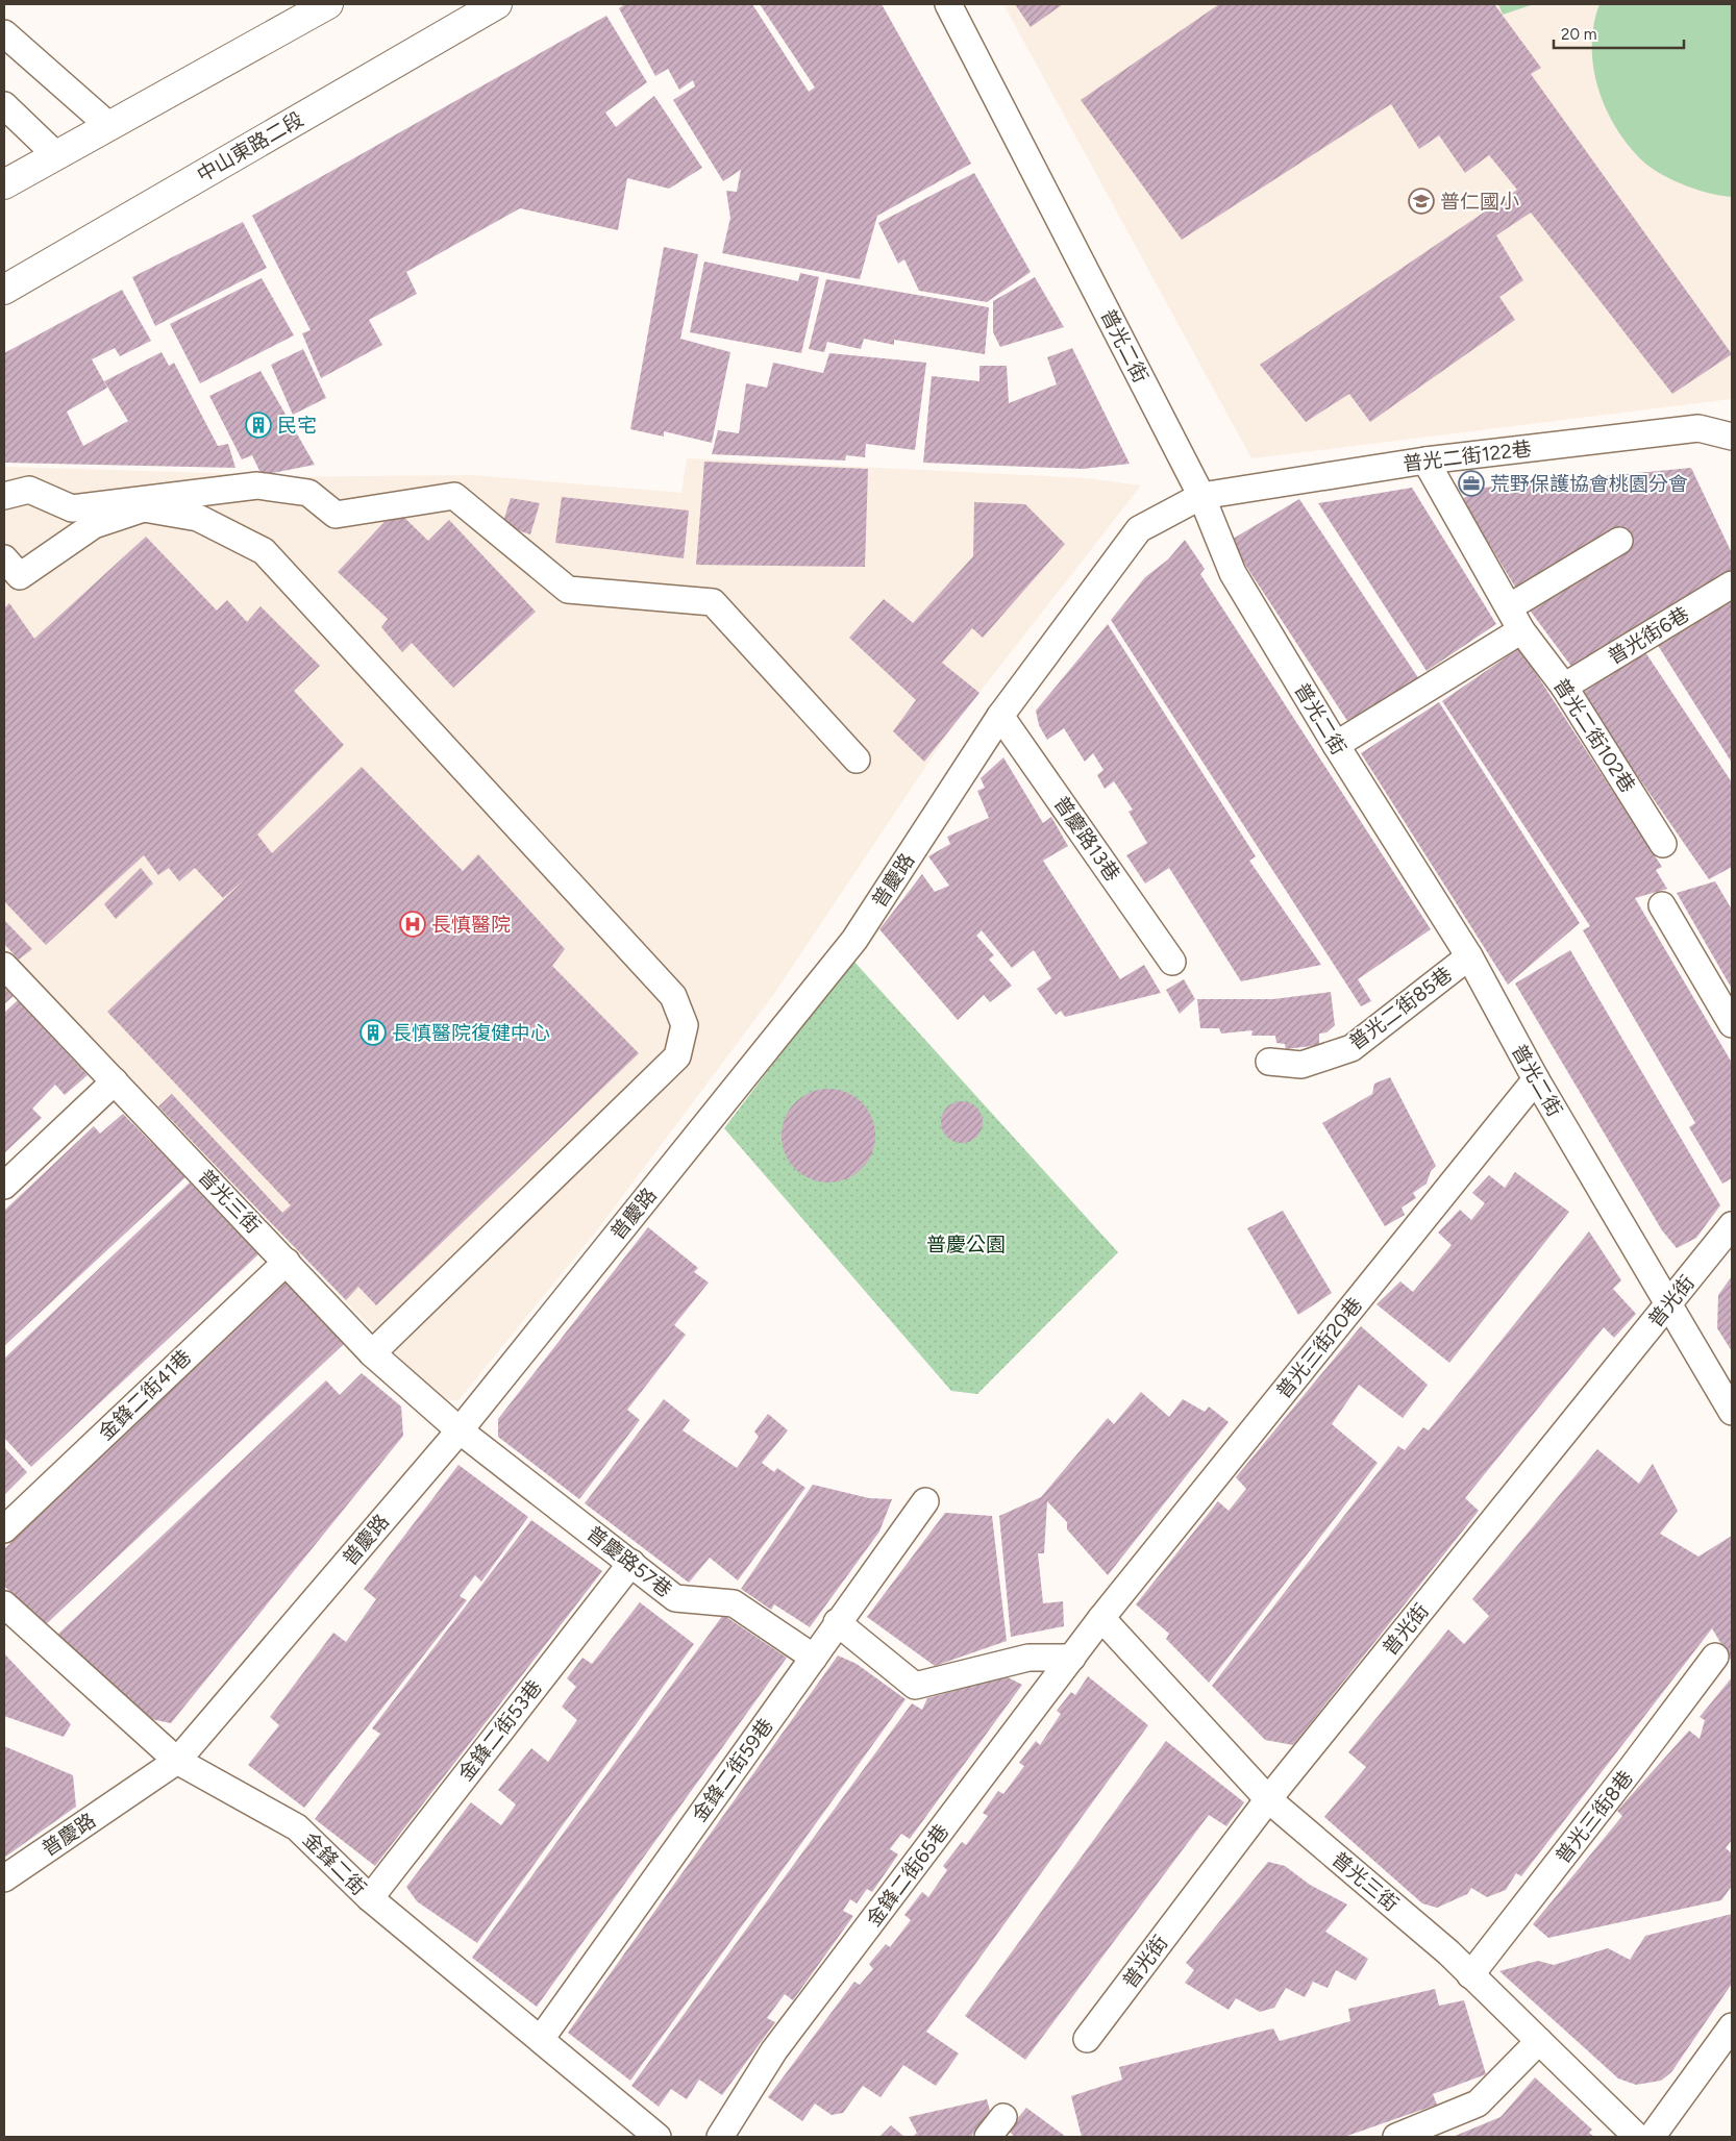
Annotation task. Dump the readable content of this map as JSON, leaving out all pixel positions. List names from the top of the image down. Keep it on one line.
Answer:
{"streets":{"main road":["中山東路二段"],"lane":["普光二街","普光二街122巷","普光街6巷","普光二街102巷","普慶路13巷","普慶路","普光二街85巷","普光三街","普光街","普光三街20巷","金鋒二街41巷","普慶路57巷","金鋒二街53巷","金鋒二街59巷","普光三街8巷","金鋒二街","金鋒二街65巷"]},"crossings":[["普光二街","普光二街122巷"],["普光二街","普慶路"],["普光二街","普光二街85巷"],["普光二街","普光街"],["普光二街","普光三街20巷"],["普光二街122巷","普光二街102巷"],["普光二街122巷","普慶路"],["普光街6巷","普光二街102巷"],["普慶路13巷","普慶路"],["普慶路","普光三街"],["普慶路","普慶路57巷"],["普慶路","金鋒二街"],["普光三街","普光街"],["普光三街","普光三街20巷"],["普光三街","金鋒二街41巷"],["普光三街","普慶路57巷"],["普光三街","普光三街8巷"],["普光三街","金鋒二街65巷"],["普光三街20巷","金鋒二街65巷"],["普慶路57巷","金鋒二街53巷"],["普慶路57巷","金鋒二街59巷"],["金鋒二街53巷","金鋒二街"],["金鋒二街59巷","金鋒二街"]],"parks":["普慶公園"],"places":{"school or university":["普仁國小"],"building":["民宅","長慎醫院復健中心"],"office":["荒野保護協會桃園分會"],"hospital":["長慎醫院"]},"scale_bar":"20 m"}
